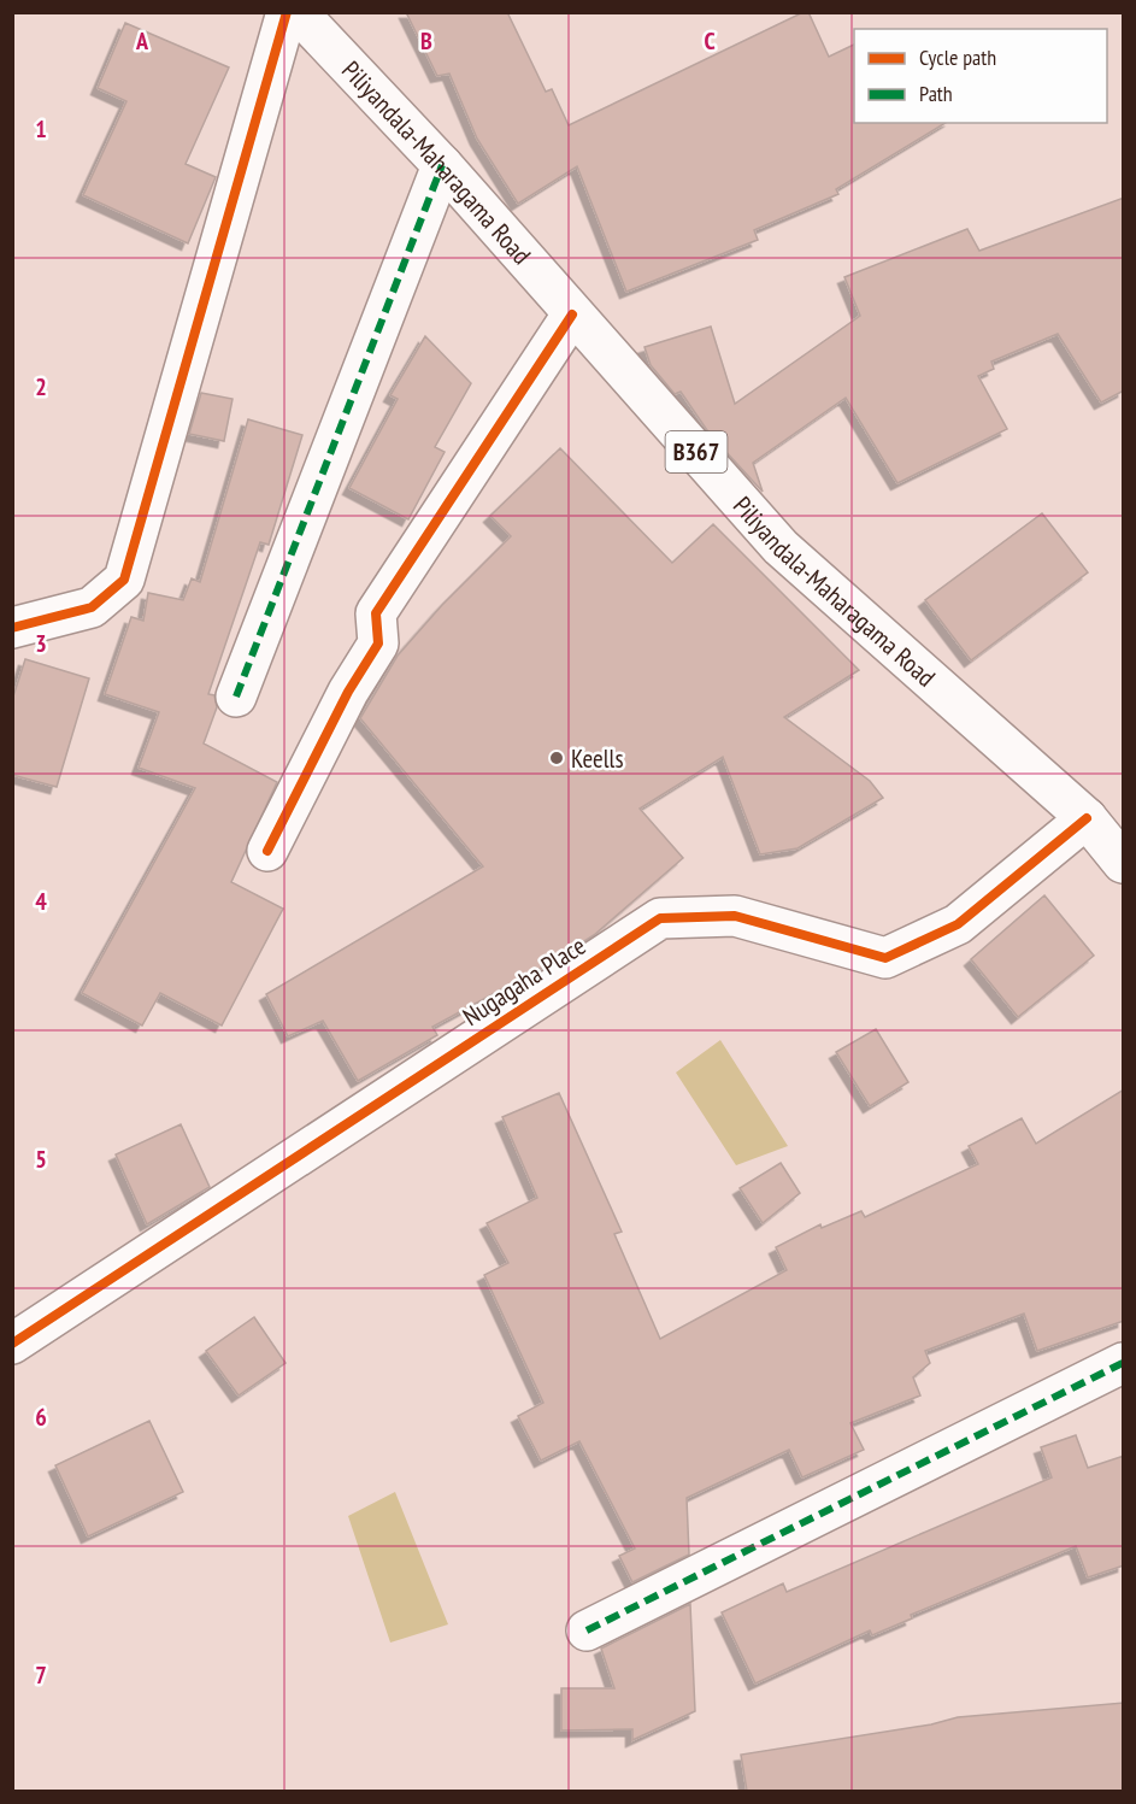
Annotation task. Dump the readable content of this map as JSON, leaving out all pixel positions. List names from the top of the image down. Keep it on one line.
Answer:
{"streets":{"street":["Piliyandala-Maharagama Road","B367","Nugagaha Place"]},"crossings":[["Piliyandala-Maharagama Road","Nugagaha Place"]],"places":["Keells"],"legend":["Cycle path","Path"],"grid":{"columns":["A","B","C"],"rows":["1","2","3","4","5","6","7"]}}
